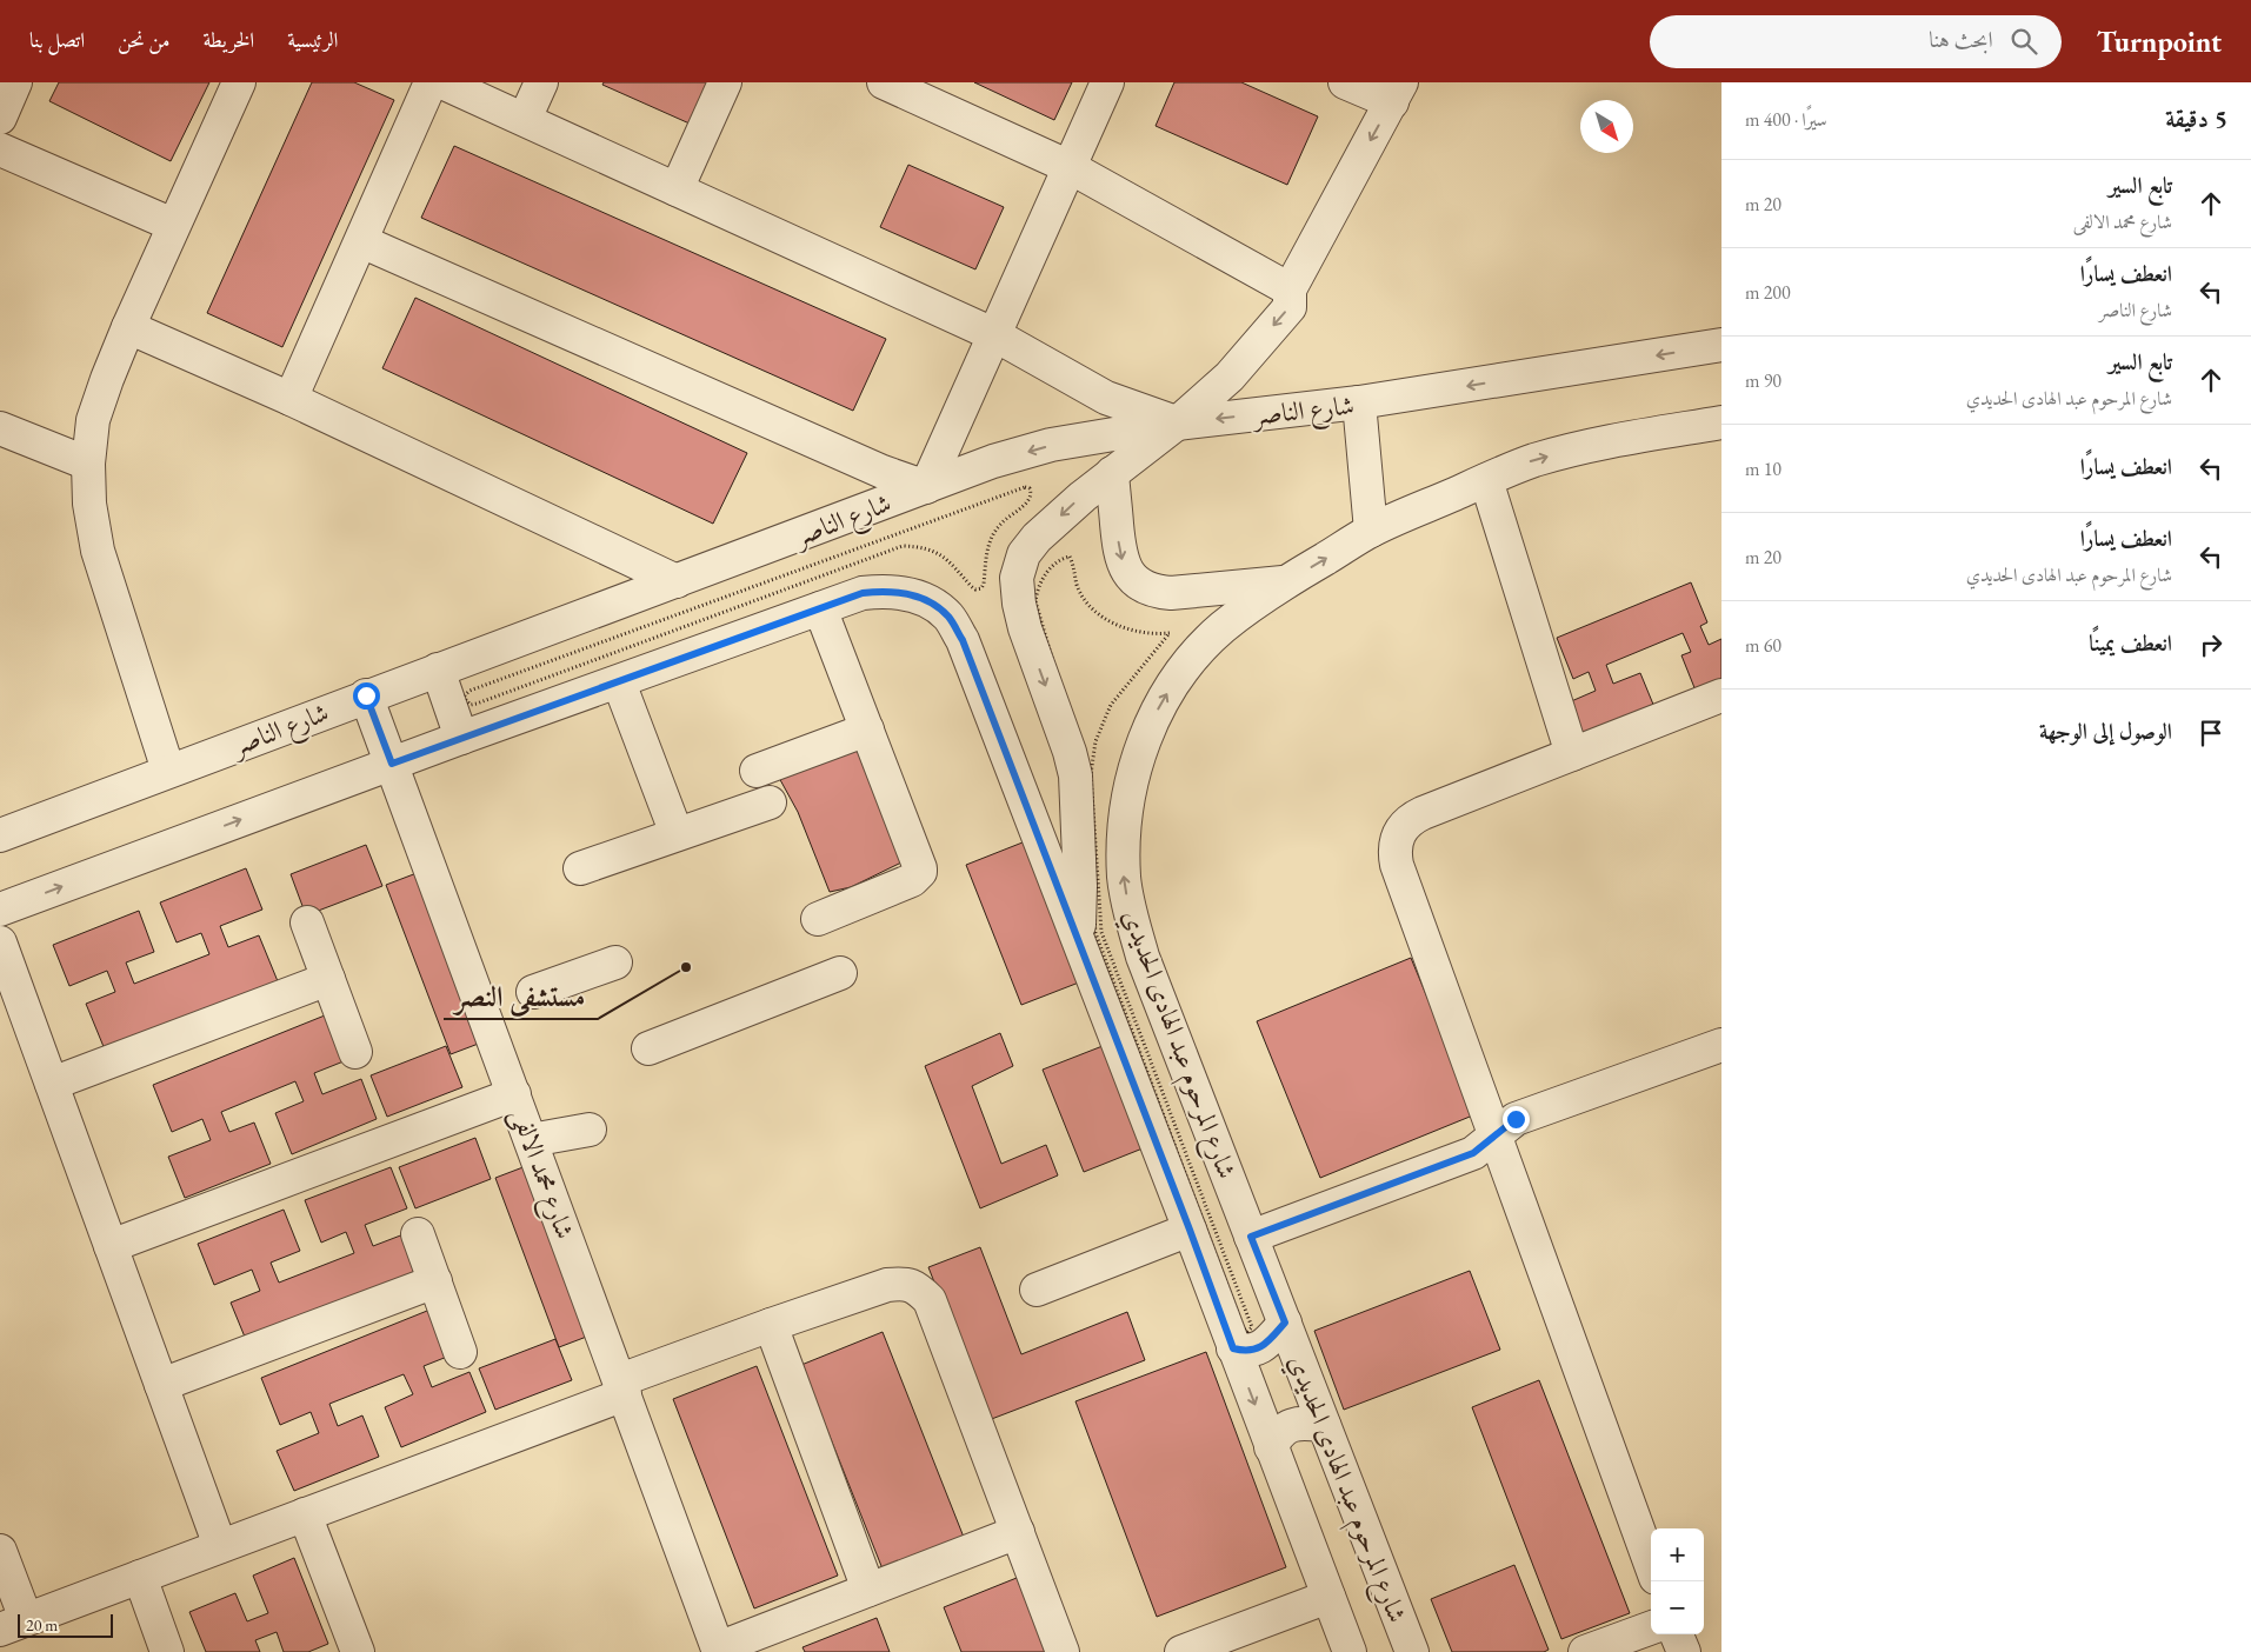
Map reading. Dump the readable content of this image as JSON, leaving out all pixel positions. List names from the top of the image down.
{
  "streets": {
    "street": ["شارع الناصر", "شارع المرحوم عبد الهادى الحديدي", "شارع محمد الالفى"]
  },
  "crossings": [
    ["شارع الناصر", "شارع محمد الالفى"]
  ],
  "places": ["مستشفى النصر"],
  "scale_bar": "20 m",
  "north": "bottom right",
  "page": {
    "header": "Turnpoint",
    "search": "ابحث هنا",
    "nav": [
      "الرئيسية",
      "الخريطة",
      "من نحن",
      "اتصل بنا"
    ],
    "heading": ["5 دقيقة", "سيرًا · 400 m"],
    "list": [
      ["تابع السير", "شارع محمد الالفى", "20 m"],
      ["انعطف يسارًا", "شارع الناصر", "200 m"],
      ["تابع السير", "شارع المرحوم عبد الهادى الحديدي", "90 m"],
      ["انعطف يسارًا", "10 m"],
      ["انعطف يسارًا", "شارع المرحوم عبد الهادى الحديدي", "20 m"],
      ["انعطف يمينًا", "60 m"],
      "الوصول إلى الوجهة"
    ],
    "map_buttons": ["+", "−"],
    "scale": "20 m"
  }
}
